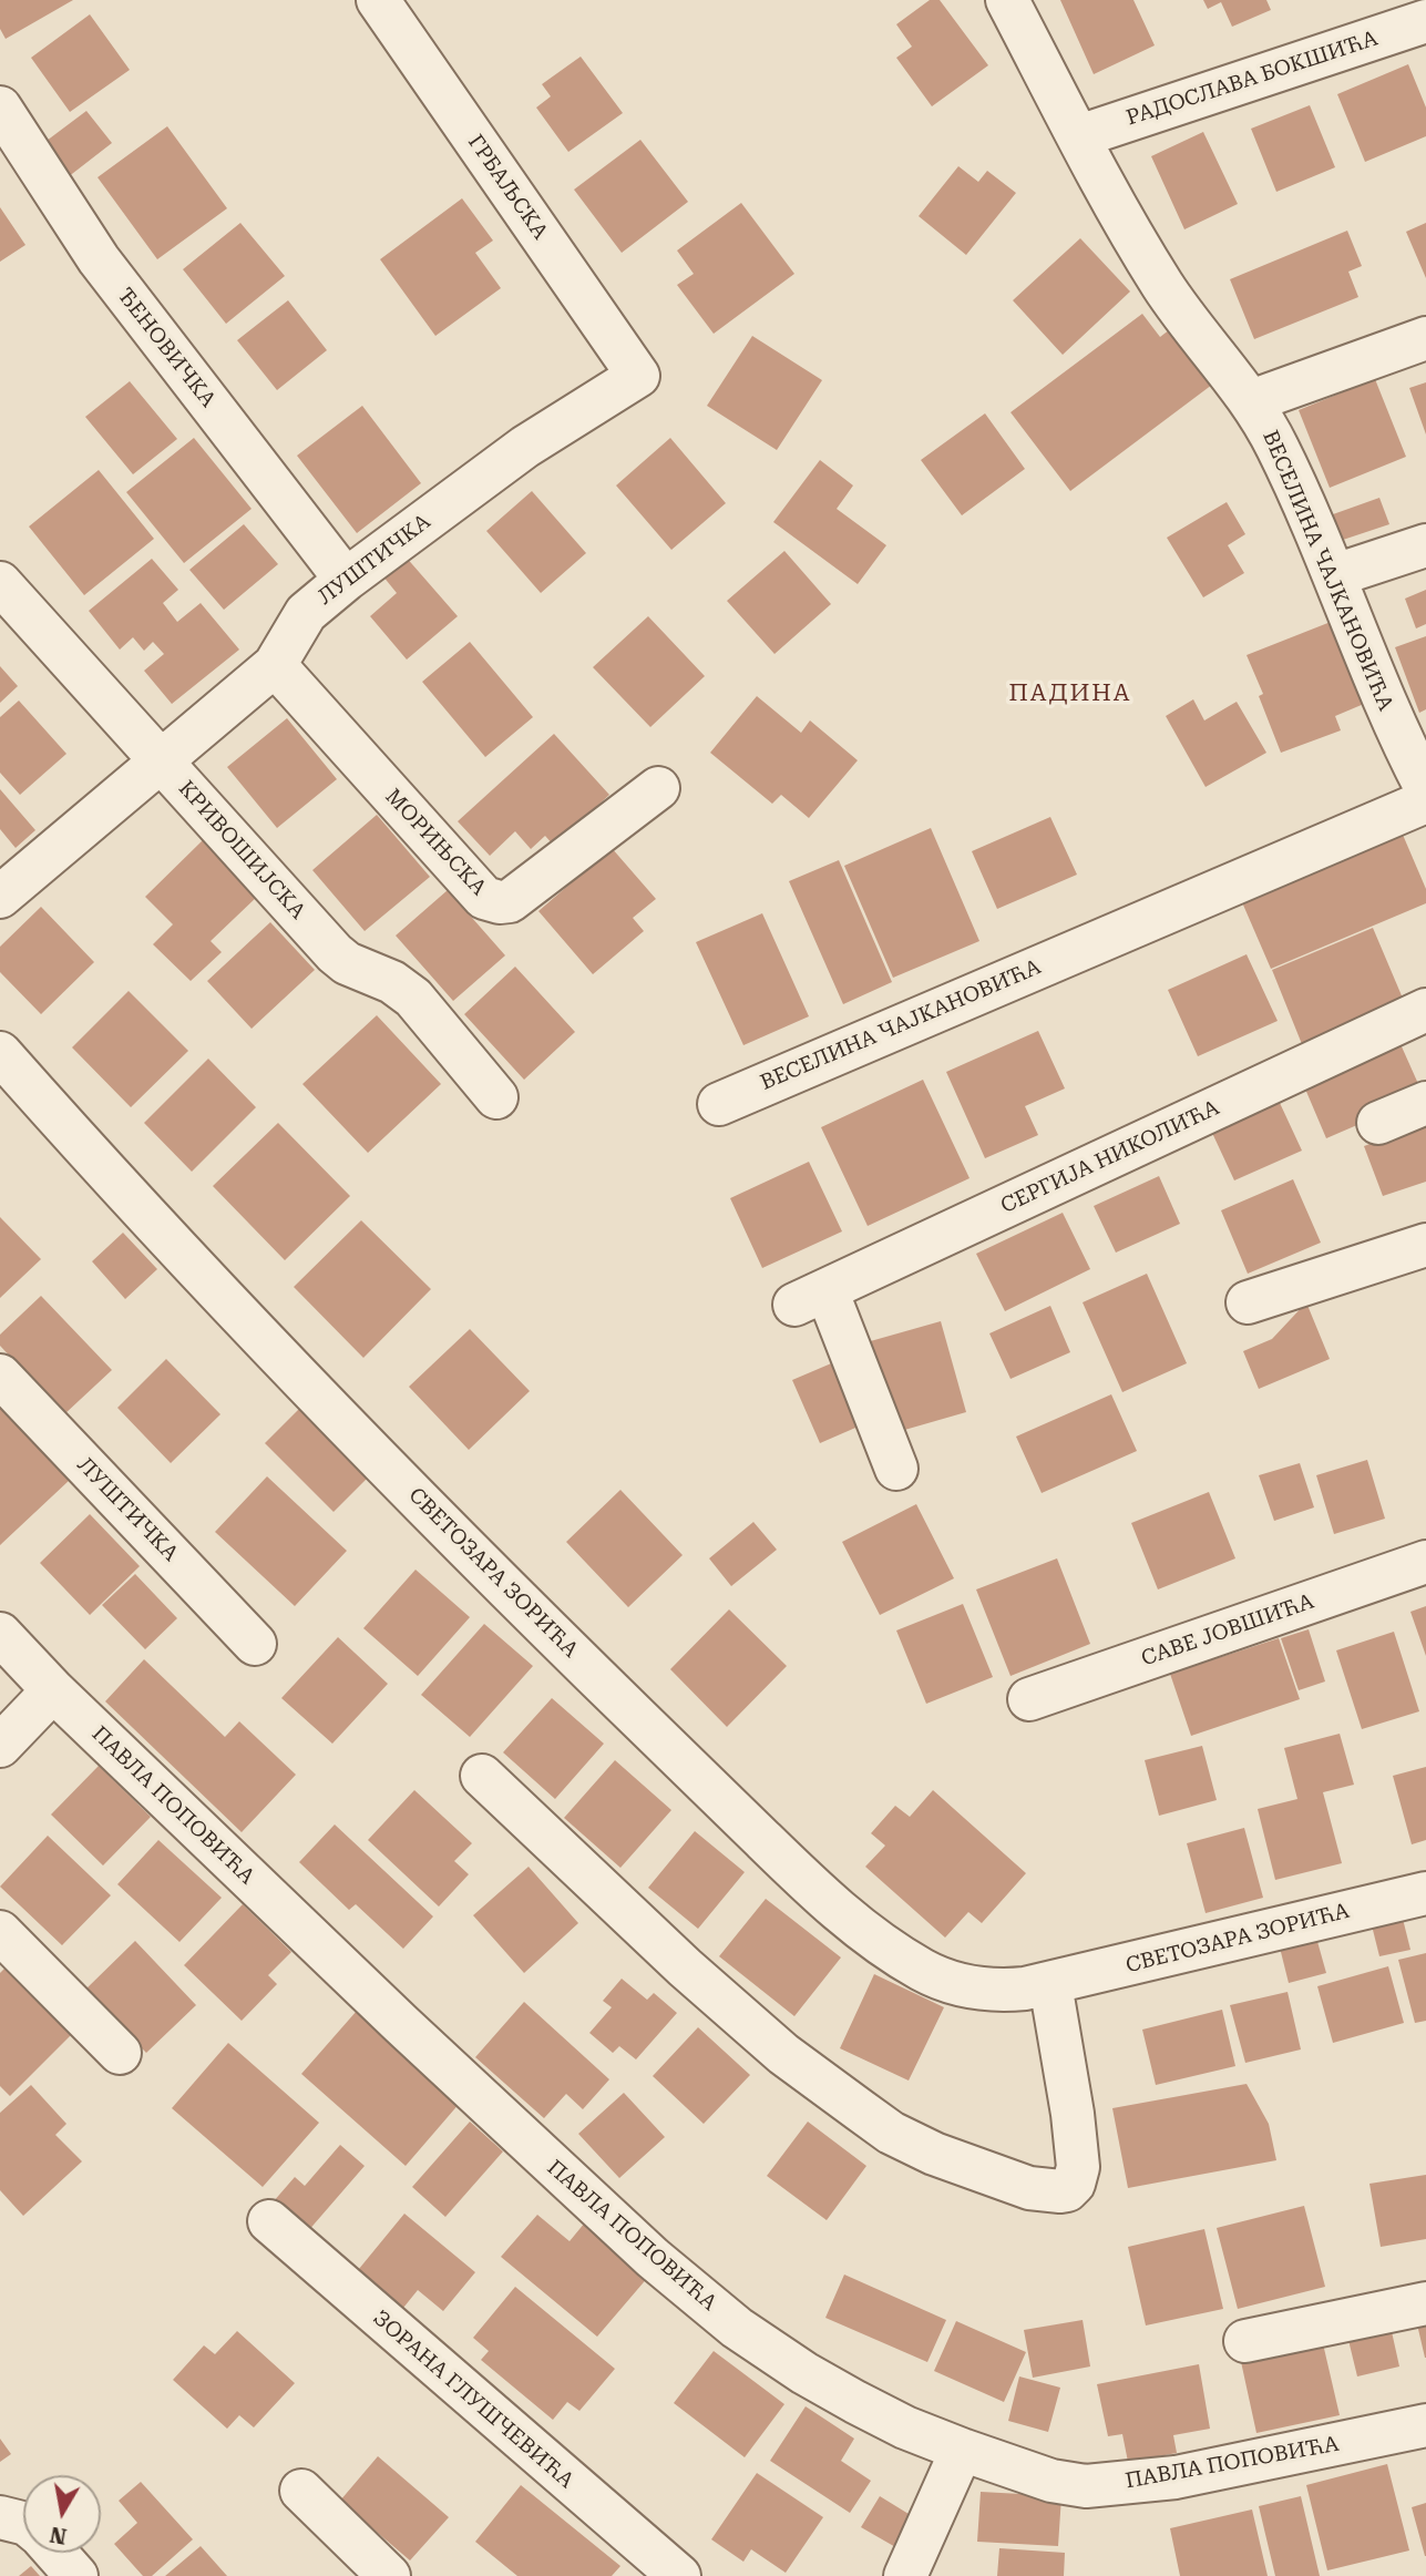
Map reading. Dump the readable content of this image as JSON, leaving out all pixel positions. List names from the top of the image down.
{
  "streets": {
    "street": [
      "РАДОСЛАВА БОКШИЋА",
      "ГРБАЉСКА",
      "ЂЕНОВИЧКА",
      "ЛУШТИЧКА",
      "ВЕСЕЛИНА ЧАЈКАНОВИЋА",
      "МОРИЊСКА",
      "КРИВОШИЈСКА",
      "СЕРГИЈА НИКОЛИЋА",
      "СВЕТОЗАРА ЗОРИЋА",
      "САВЕ ЈОВШИЋА",
      "ПАВЛА ПОПОВИЋА",
      "ЗОРАНА ГЛУШЧЕВИЋА"
    ]
  },
  "crossings": [
    ["РАДОСЛАВА БОКШИЋА", "ВЕСЕЛИНА ЧАЈКАНОВИЋА"],
    ["ГРБАЉСКА", "ЛУШТИЧКА"],
    ["ЂЕНОВИЧКА", "ЛУШТИЧКА"],
    ["ЛУШТИЧКА", "МОРИЊСКА"],
    ["ЛУШТИЧКА", "КРИВОШИЈСКА"]
  ],
  "districts": ["ПАДИНА"],
  "north": "bottom"
}
